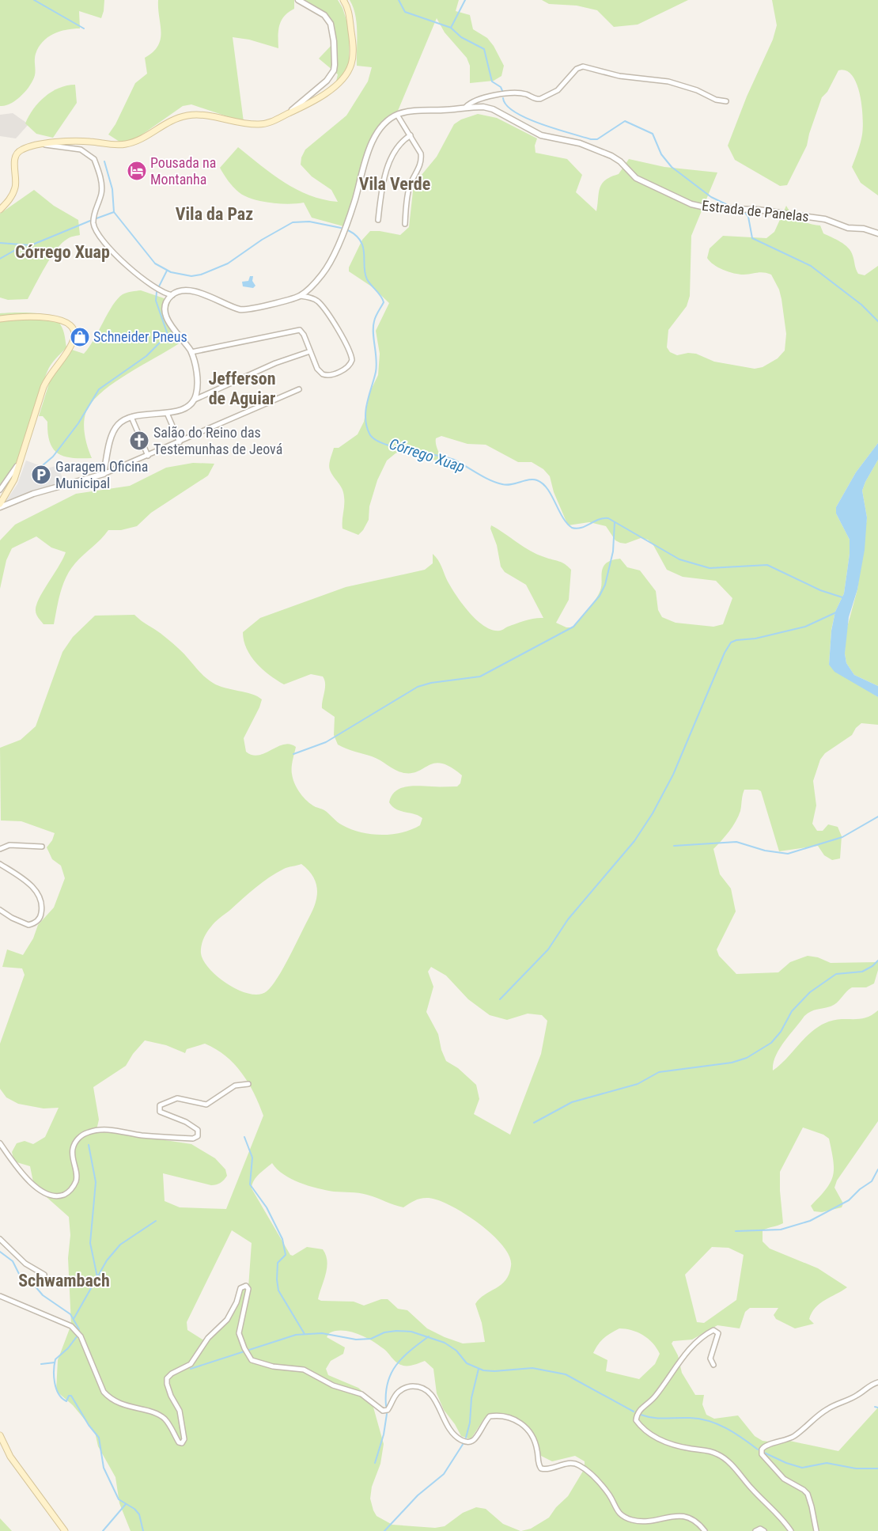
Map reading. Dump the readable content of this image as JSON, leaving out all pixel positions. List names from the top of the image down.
{
  "streets": {
    "street": ["Estrada de Panelas"]
  },
  "districts": [
    "Vila Verde",
    "Vila da Paz",
    "Córrego Xuap",
    "Jefferson de Aguiar",
    "Schwambach"
  ],
  "water": ["Córrego Xuap"],
  "places": {
    "hotel": ["Pousada na Montanha"],
    "shop": ["Schneider Pneus"],
    "church": ["Salão do Reino das Testemunhas de Jeová"],
    "parking": ["Garagem Oficina Municipal"]
  }
}
